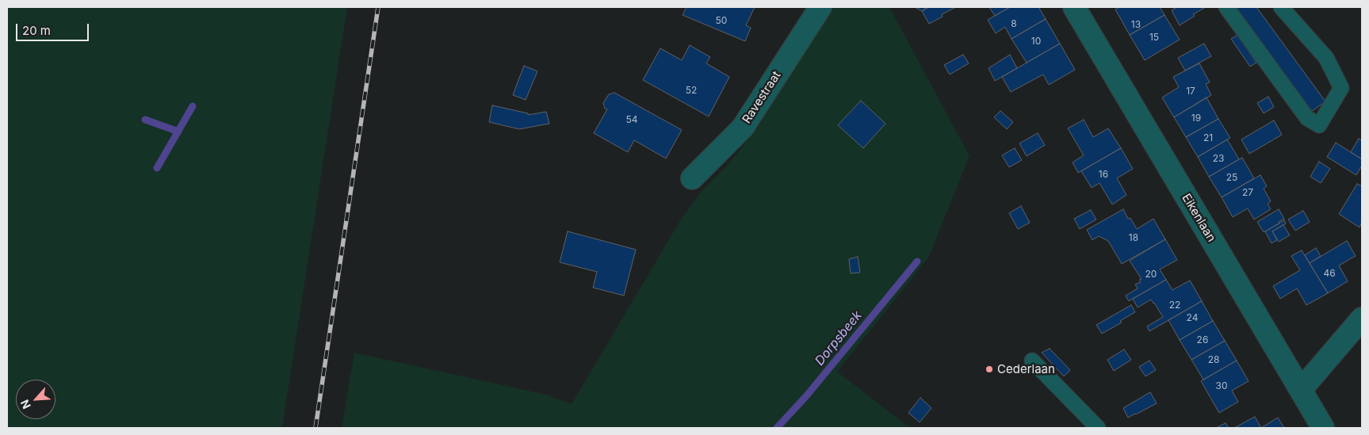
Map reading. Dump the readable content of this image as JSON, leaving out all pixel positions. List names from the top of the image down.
{
  "streets": {
    "street": ["Ravestraat", "Eikenlaan"]
  },
  "water": ["Dorpsbeek"],
  "places": ["Cederlaan"],
  "house_numbers": [
    "50",
    "8",
    "13",
    "15",
    "10",
    "52",
    "17",
    "19",
    "54",
    "21",
    "23",
    "16",
    "25",
    "27",
    "18",
    "46",
    "20",
    "22",
    "24",
    "26",
    "28",
    "30"
  ],
  "scale_bar": "20 m",
  "north": "bottom left"
}
